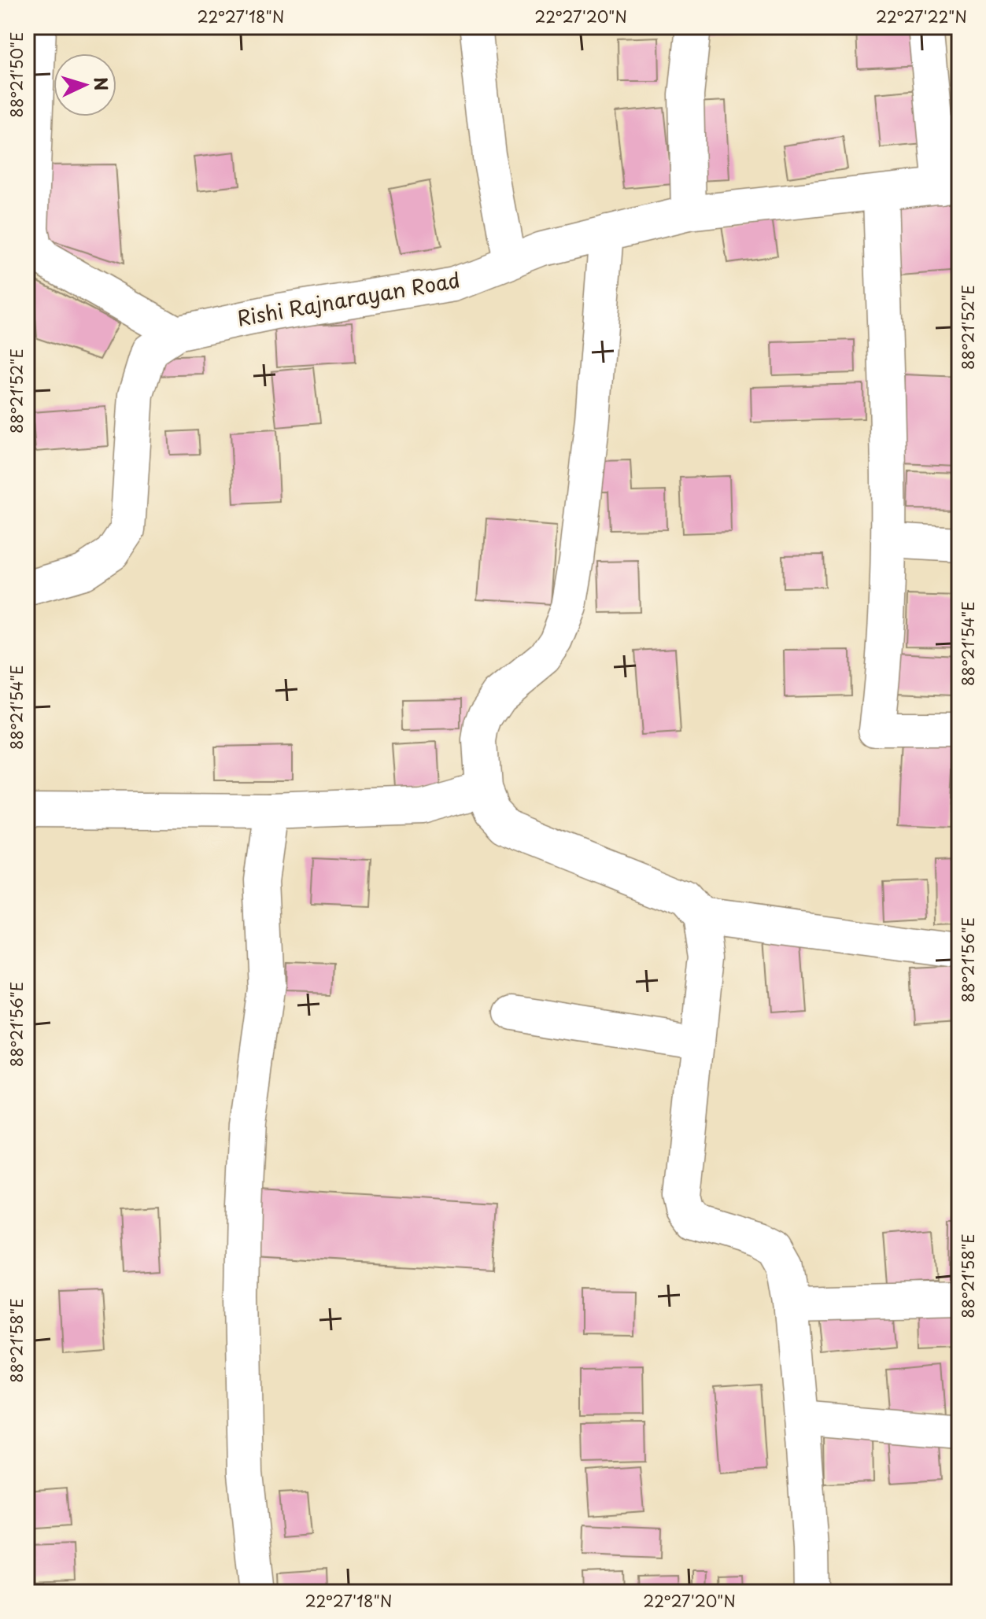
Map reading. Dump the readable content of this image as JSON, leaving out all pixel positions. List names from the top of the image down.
{
  "streets": {
    "street": ["Rishi Rajnarayan Road"]
  },
  "north": "right",
  "coordinates": [
    "22°27'18\"N",
    "22°27'20\"N",
    "22°27'22\"N",
    "88°21'50\"E",
    "88°21'52\"E",
    "88°21'54\"E",
    "88°21'56\"E",
    "88°21'58\"E"
  ]
}
